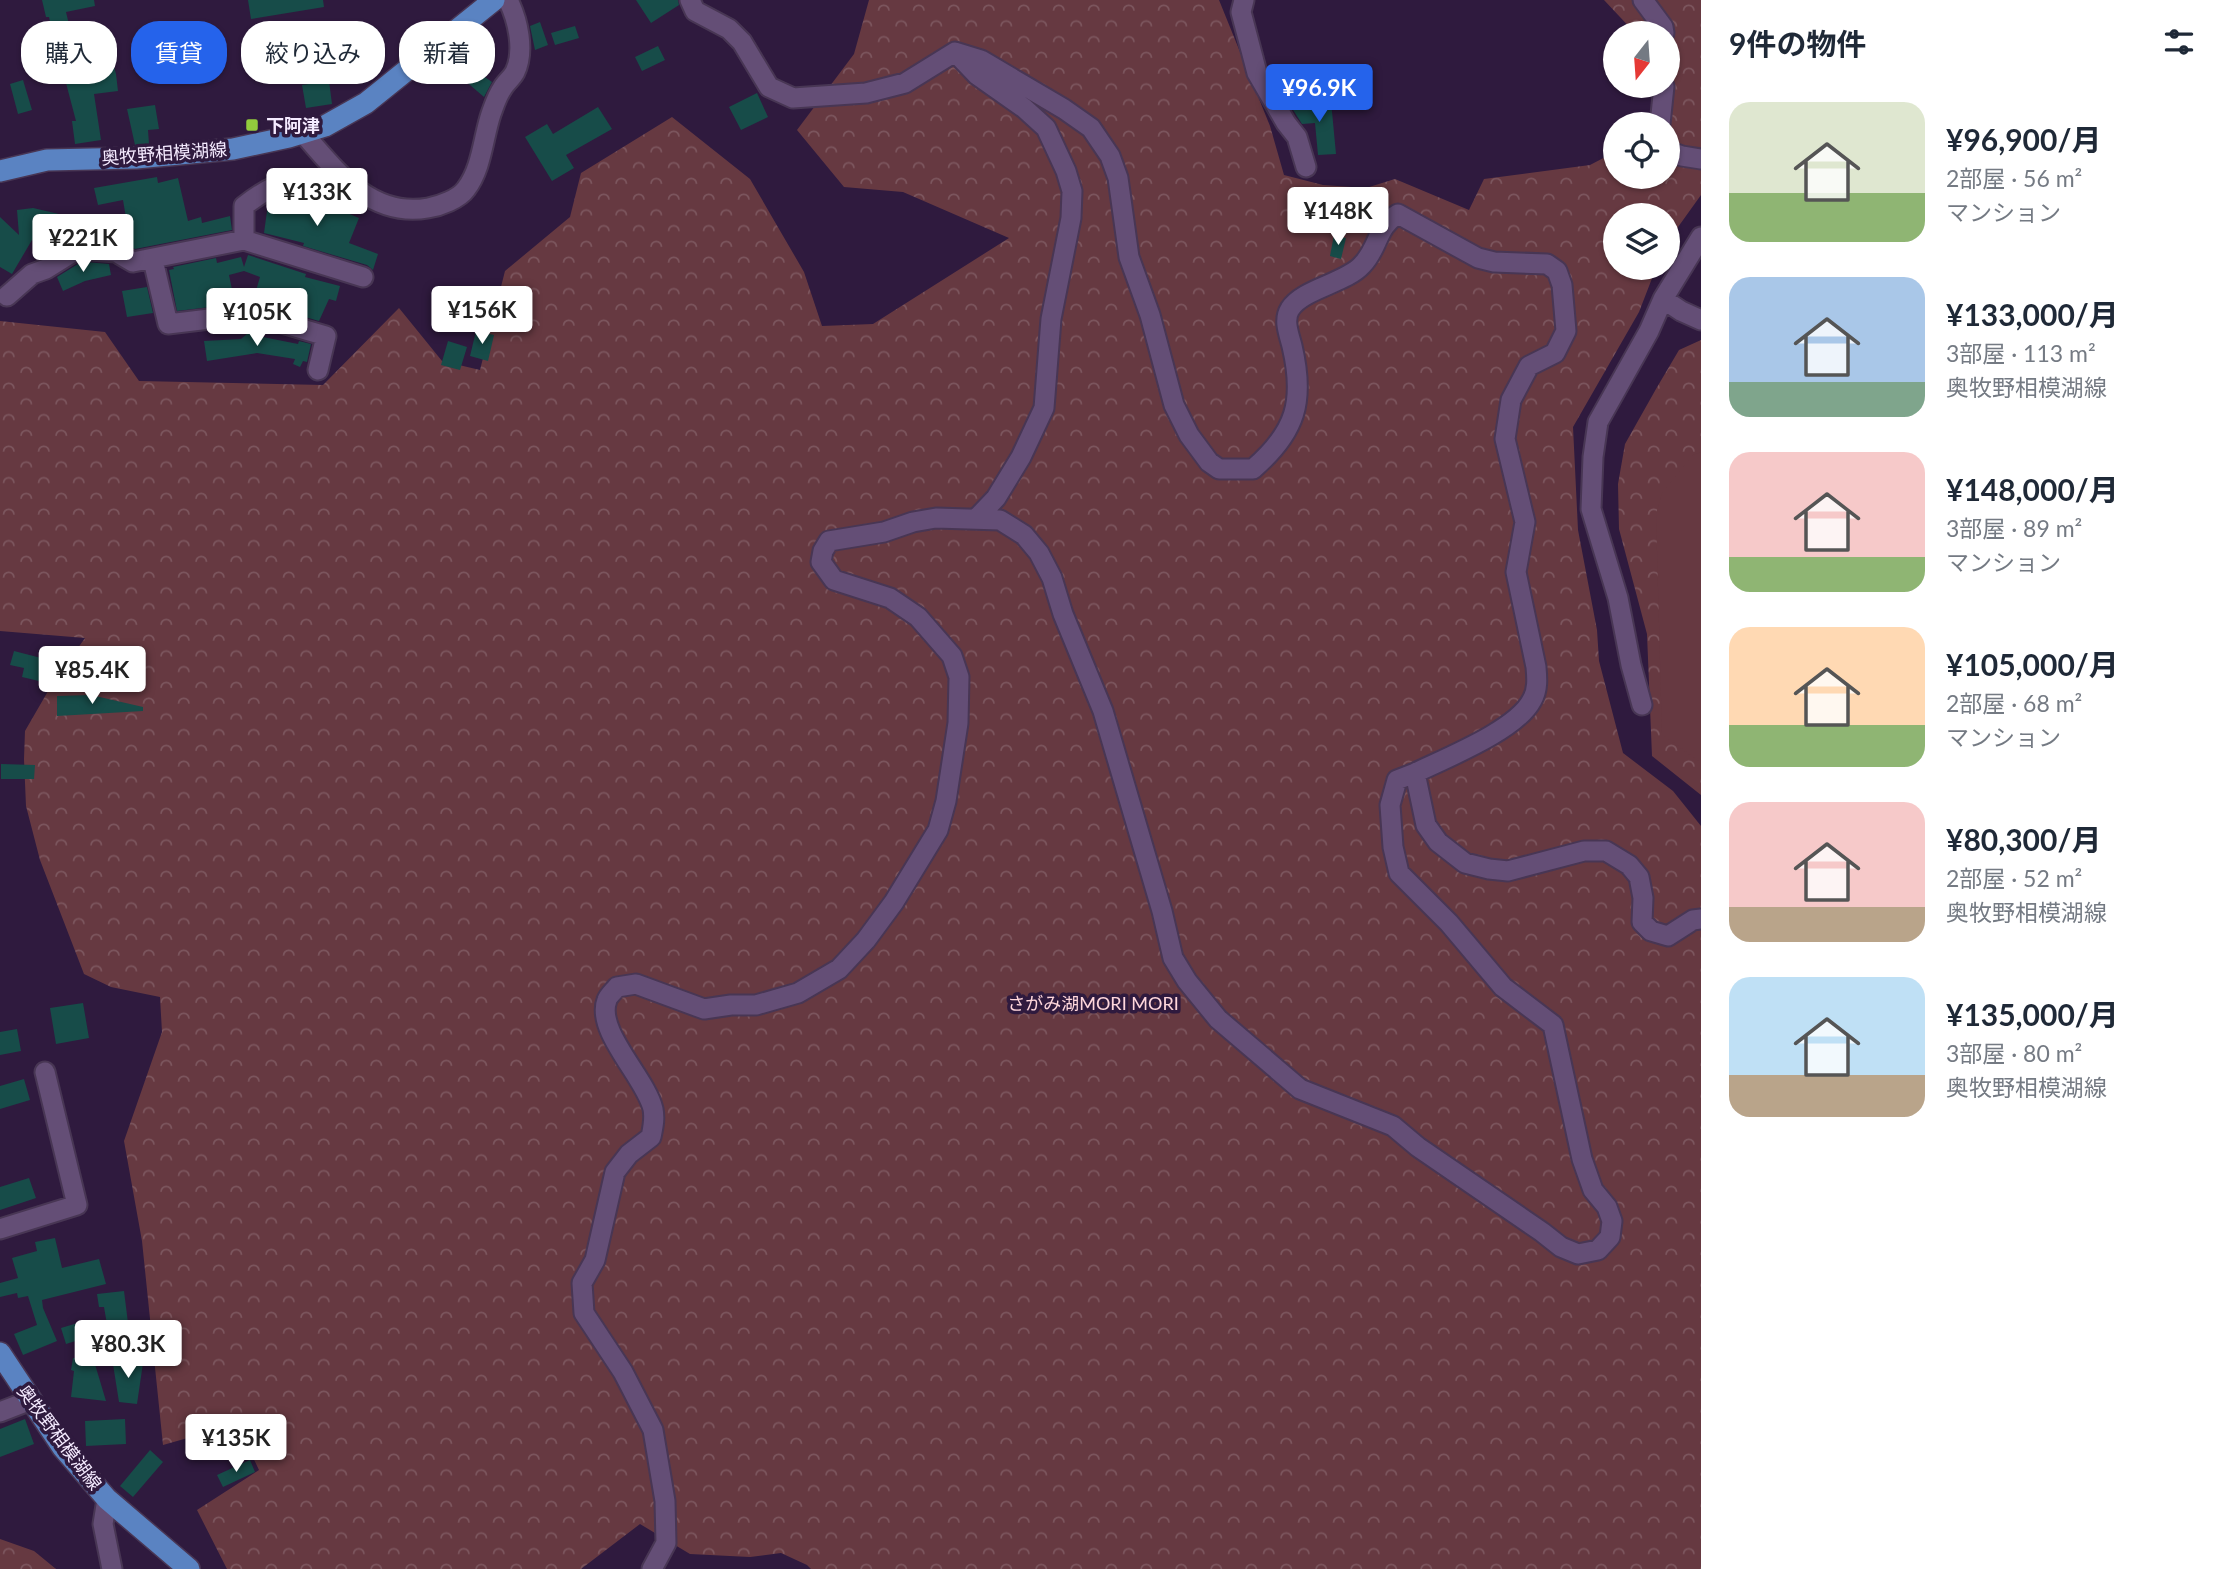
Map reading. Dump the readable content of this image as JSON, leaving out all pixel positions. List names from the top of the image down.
{
  "streets": {
    "main road": ["奥牧野相模湖線"]
  },
  "parks": ["さがみ湖MORI MORI"],
  "places": {
    "transit": ["下阿津"]
  },
  "north": "bottom",
  "page": {
    "heading": "9件の物件",
    "chip": [
      "購入",
      "賃貸",
      "絞り込み",
      "新着"
    ],
    "price": [
      "¥96.9K",
      "¥133K",
      "¥148K",
      "¥221K",
      "¥156K",
      "¥105K",
      "¥85.4K",
      "¥80.3K",
      "¥135K"
    ],
    "list": [
      {
        "name": "¥96,900/月",
        "note": "2部屋 · 56 m² · マンション"
      },
      {
        "name": "¥133,000/月",
        "note": "3部屋 · 113 m² · 奥牧野相模湖線"
      },
      {
        "name": "¥148,000/月",
        "note": "3部屋 · 89 m² · マンション"
      },
      {
        "name": "¥105,000/月",
        "note": "2部屋 · 68 m² · マンション"
      },
      {
        "name": "¥80,300/月",
        "note": "2部屋 · 52 m² · 奥牧野相模湖線"
      },
      {
        "name": "¥135,000/月",
        "note": "3部屋 · 80 m² · 奥牧野相模湖線"
      }
    ]
  }
}
